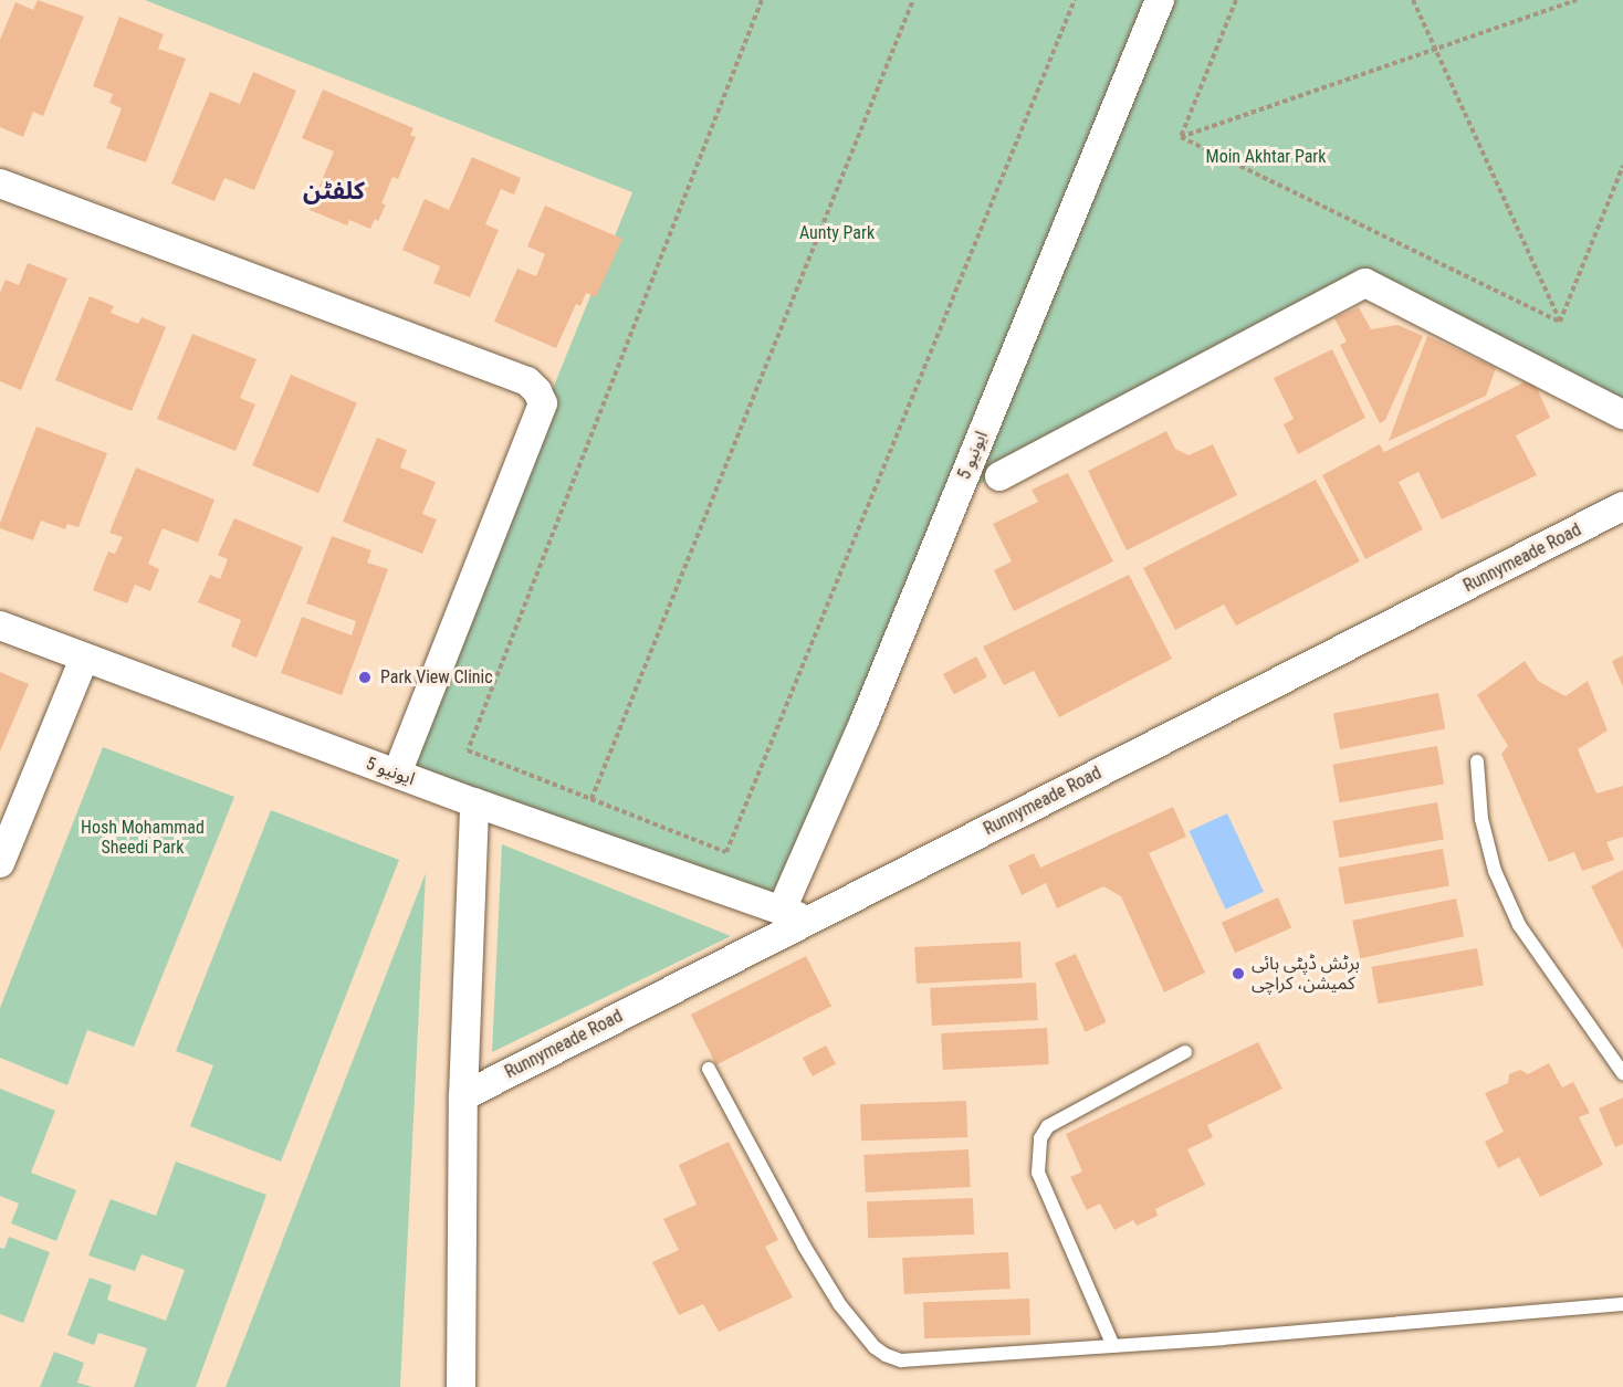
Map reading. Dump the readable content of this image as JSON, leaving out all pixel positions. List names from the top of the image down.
{
  "streets": {
    "street": ["ایونیو 5", "Runnymeade Road"]
  },
  "crossings": [
    ["ایونیو 5", "Runnymeade Road"]
  ],
  "districts": ["کلفٹن"],
  "parks": ["Moin Akhtar Park", "Aunty Park", "Hosh Mohammad Sheedi Park"],
  "places": ["Park View Clinic", "برٹش ڈپٹی ہائی کمیشن، کراچی"]
}
